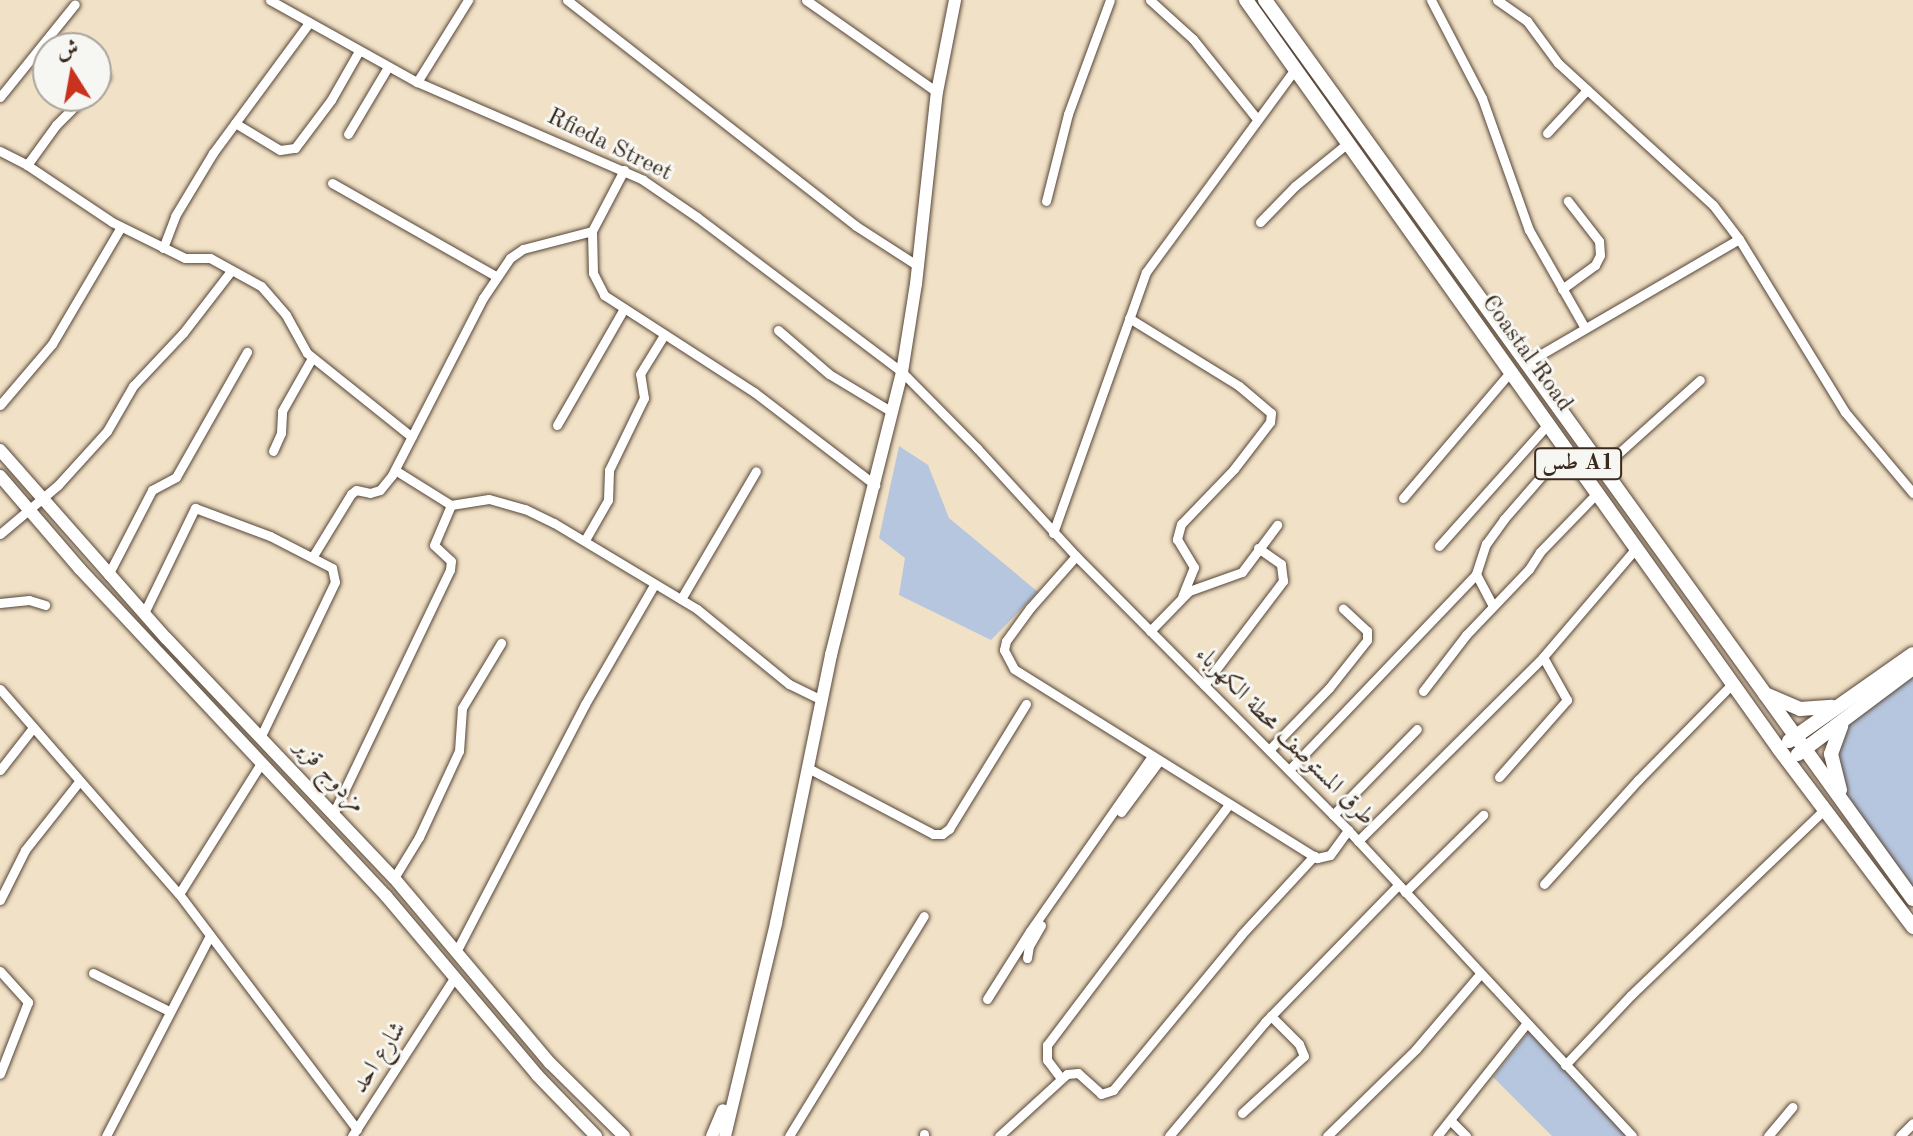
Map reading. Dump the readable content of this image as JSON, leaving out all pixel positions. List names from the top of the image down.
{
  "streets": {
    "highway": ["Coastal Road", "طس A1"],
    "main road": ["مزدوج قزير"],
    "street": ["Rfieda Street", "طرق المستوصف محطة الكهرباء", "شارع احد"]
  },
  "crossings": [
    ["Rfieda Street", "طرق المستوصف محطة الكهرباء"],
    ["مزدوج قزير", "شارع احد"]
  ],
  "north": "top"
}
